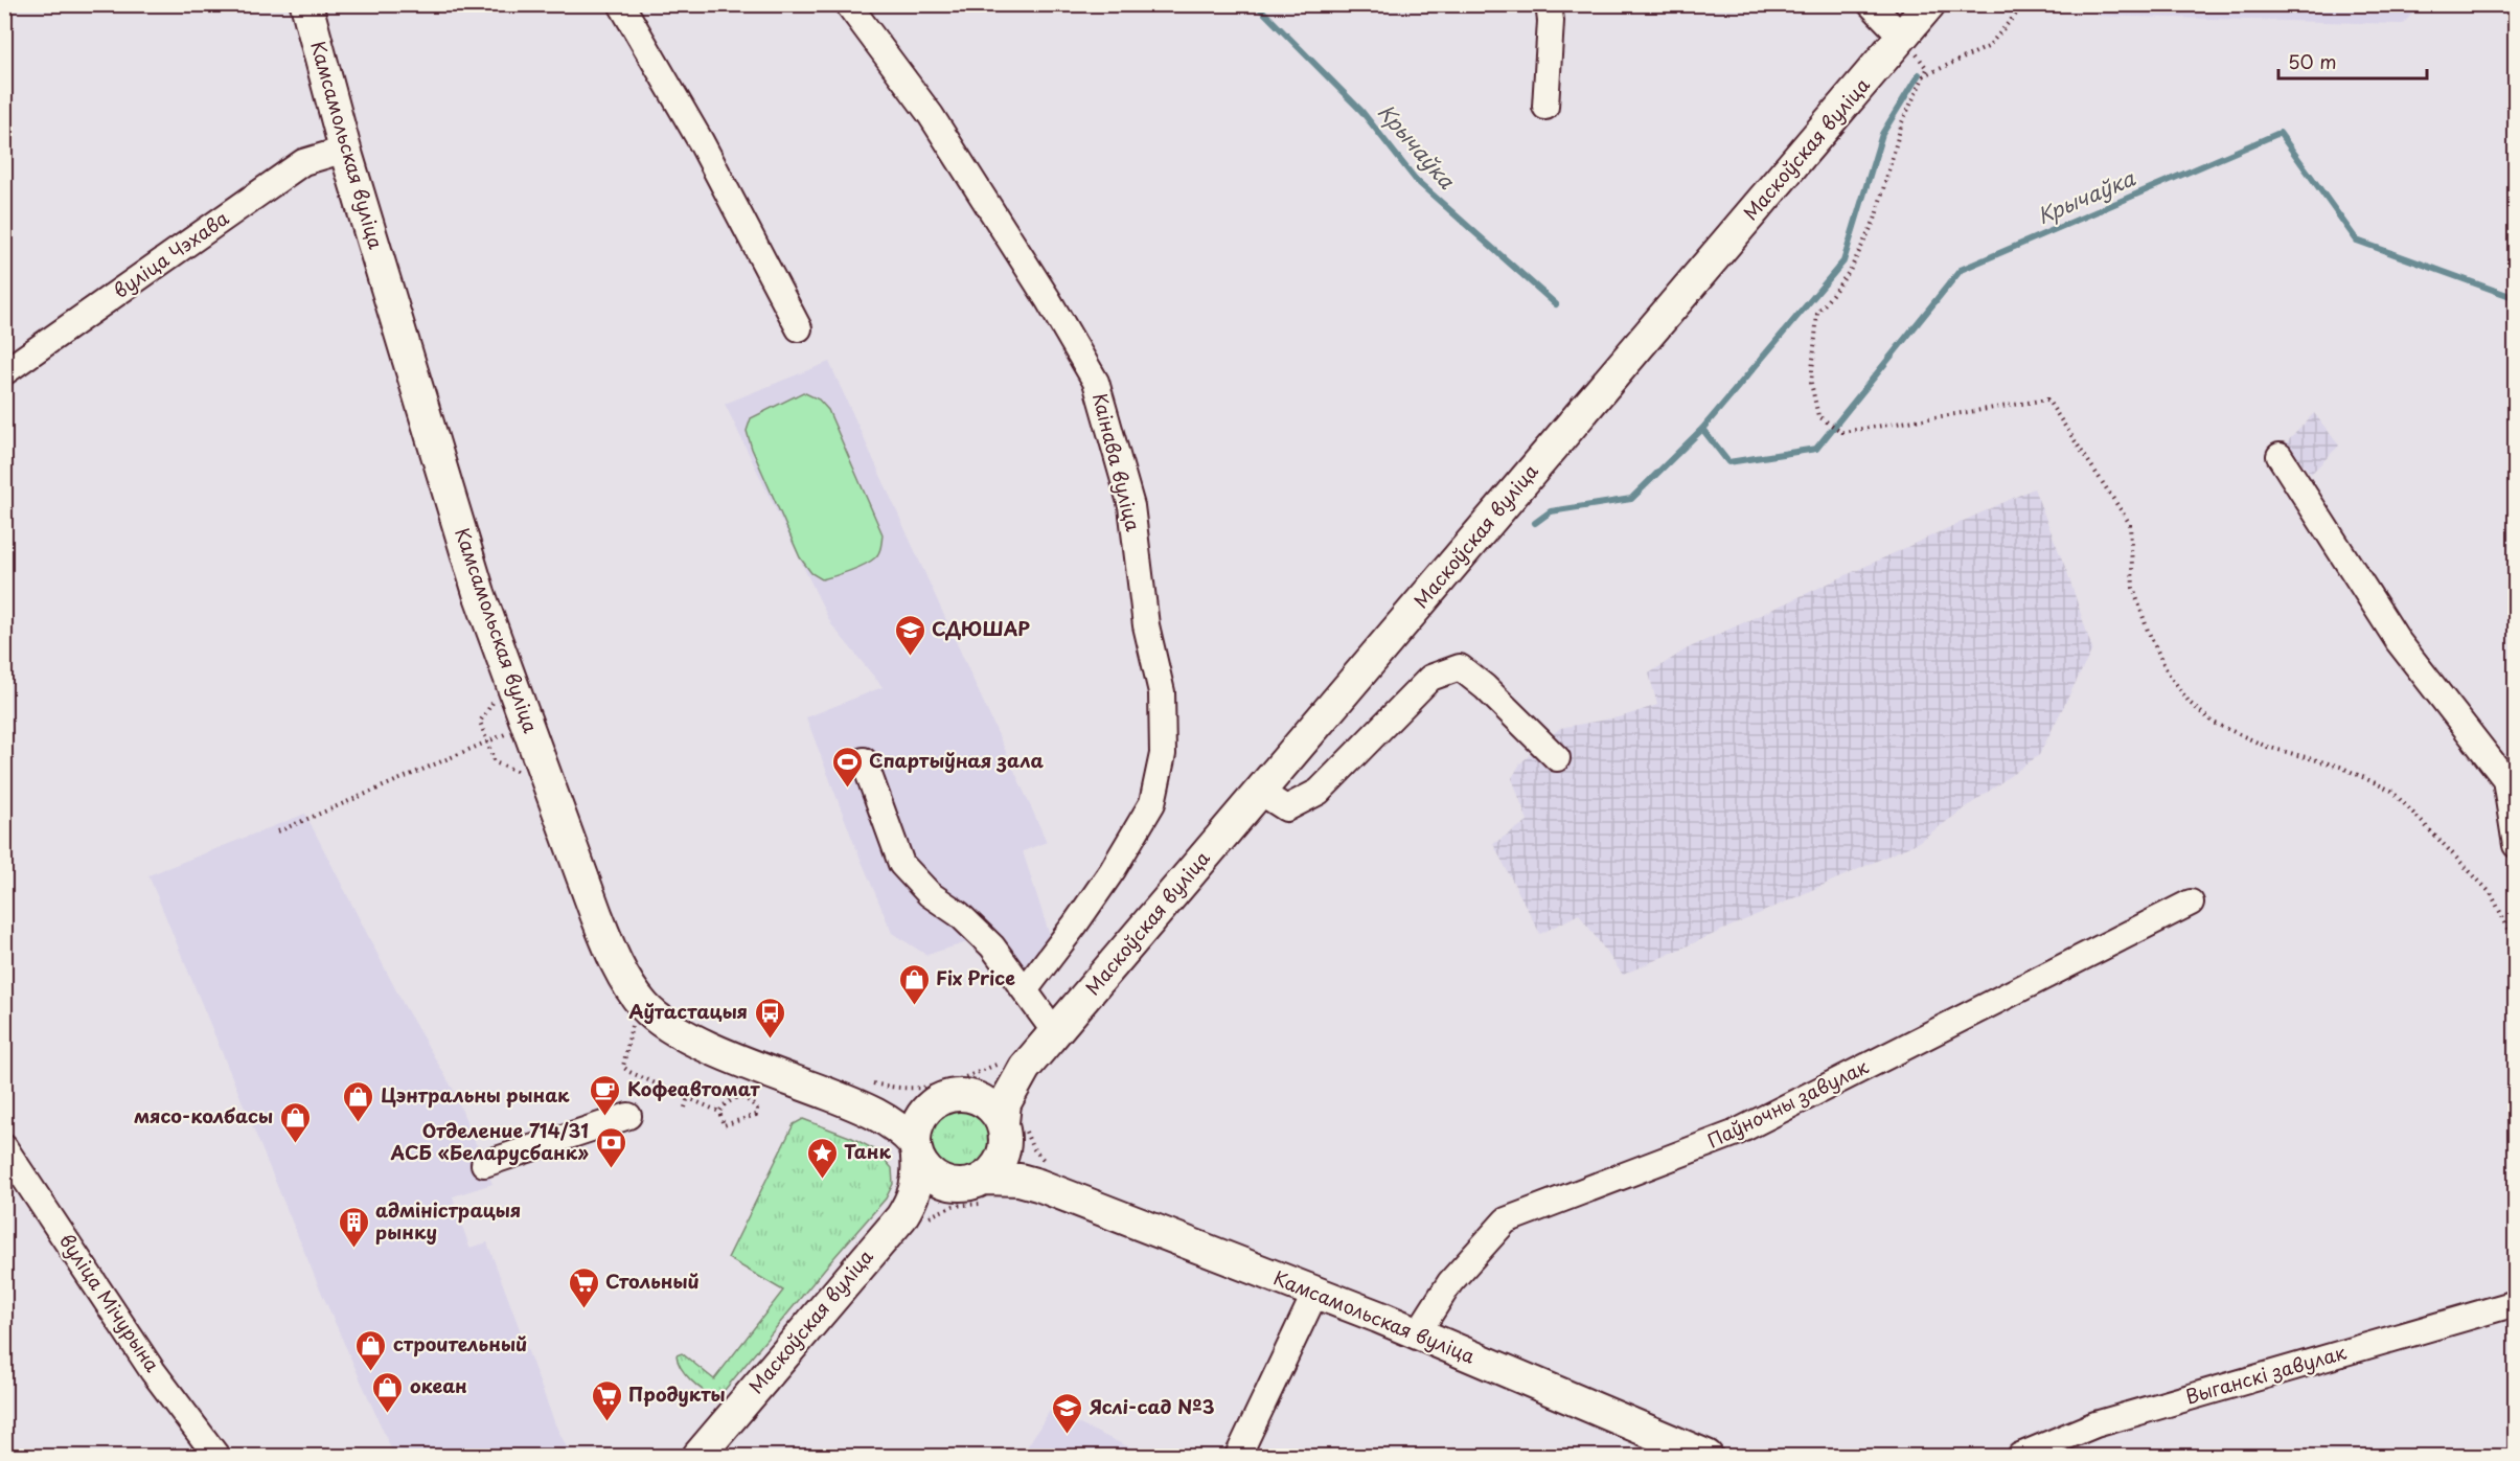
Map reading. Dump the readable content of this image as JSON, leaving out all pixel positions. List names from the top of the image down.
{
  "streets": {
    "main road": ["Камсамольская вуліца", "Маскоўская вуліца"],
    "street": [
      "вуліца Чэхава",
      "Каінава вуліца",
      "Паўночны завулак",
      "вуліца Мічурына",
      "Выганскі завулак"
    ]
  },
  "crossings": [
    ["Камсамольская вуліца", "Маскоўская вуліца"],
    ["Камсамольская вуліца", "вуліца Чэхава"],
    ["Камсамольская вуліца", "Паўночны завулак"]
  ],
  "water": ["Крычаўка"],
  "places": {
    "school or university": ["СДЮШАР", "Яслі-сад №3"],
    "sports": ["Спартыўная зала"],
    "shop": [
      "Fix Price",
      "Цэнтральны рынак",
      "мясо-колбасы",
      "строительный",
      "океан"
    ],
    "bus stop": ["Аўтастацыя"],
    "cafe": ["Кофеавтомат"],
    "bank": ["Отделение 714/31 АСБ «Беларусбанк»"],
    "place": ["Танк"],
    "building": ["адміністрацыя рынку"],
    "supermarket": ["Стольный", "Продукты"]
  },
  "scale_bar": "50 m"
}
